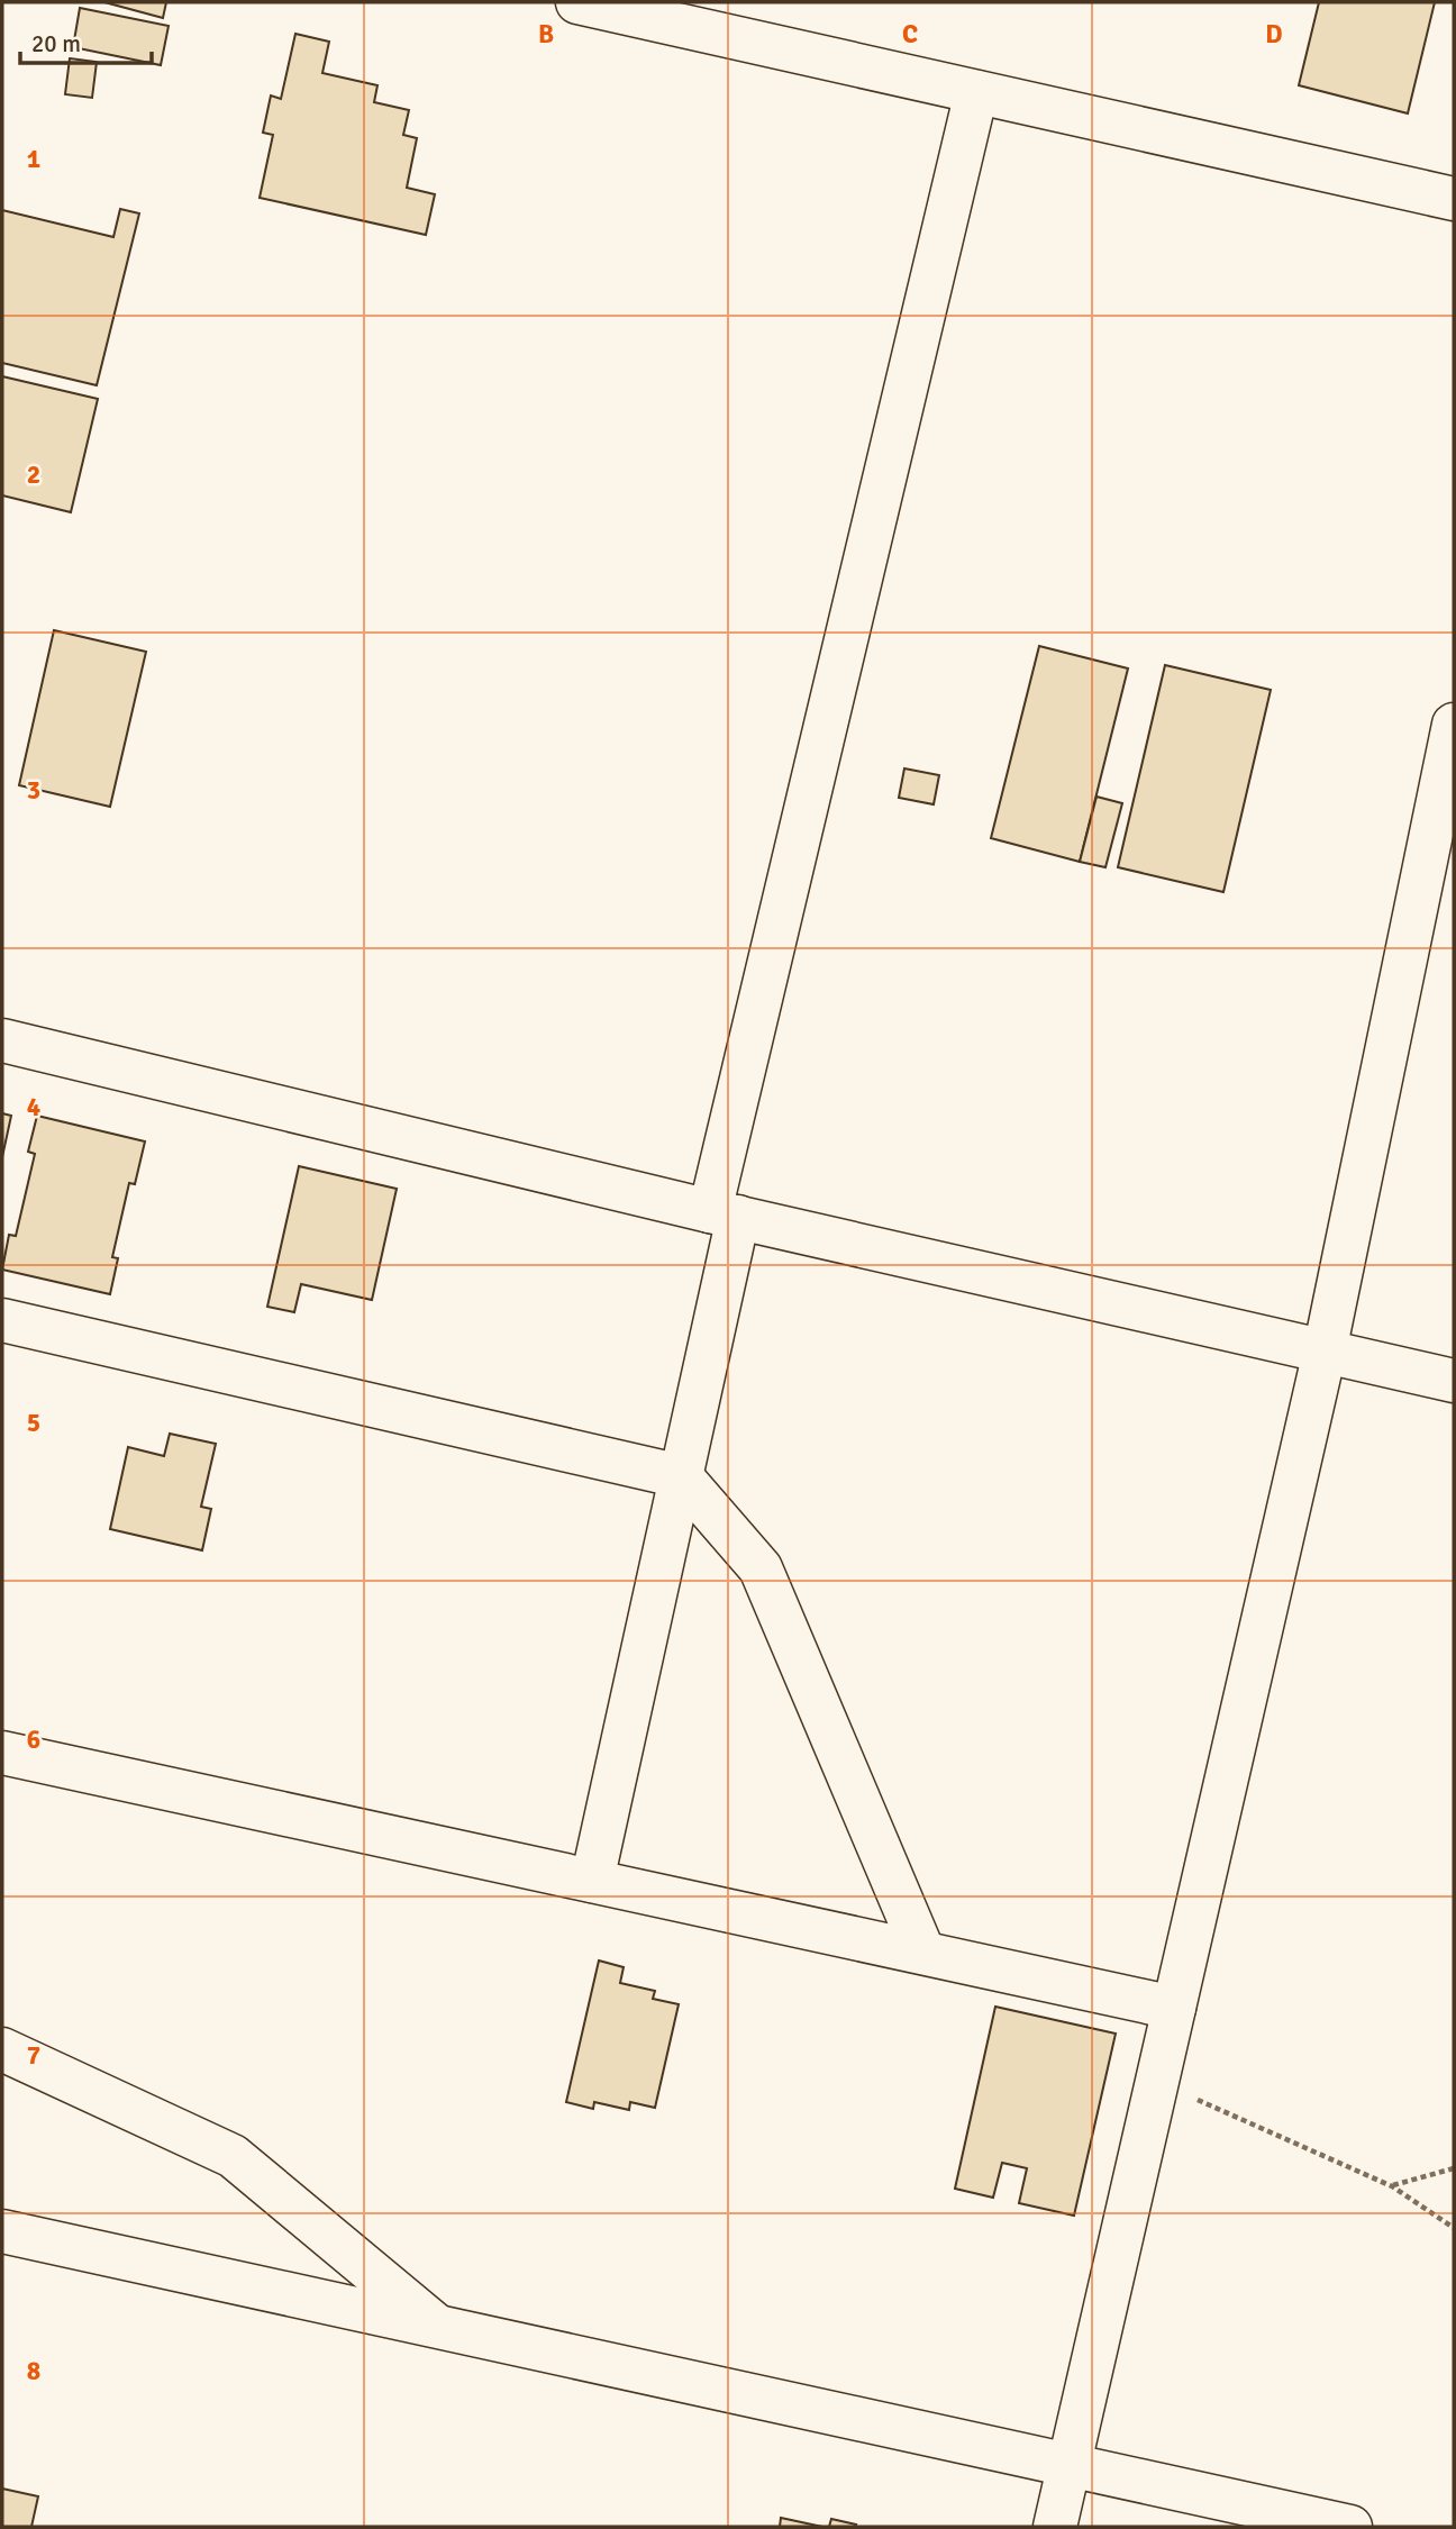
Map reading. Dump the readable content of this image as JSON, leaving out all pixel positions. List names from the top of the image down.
{
  "scale_bar": "20 m",
  "grid": {
    "columns": ["B", "C", "D"],
    "rows": [
      "1",
      "2",
      "3",
      "4",
      "5",
      "6",
      "7",
      "8"
    ]
  }
}
